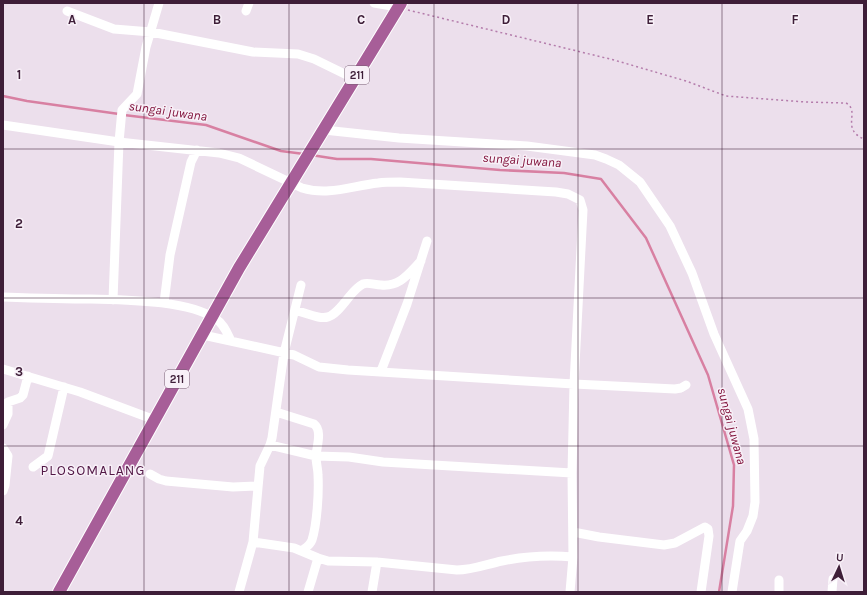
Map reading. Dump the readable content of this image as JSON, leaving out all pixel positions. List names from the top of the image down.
{
  "streets": {
    "main road": ["211"]
  },
  "districts": ["PLOSOMALANG"],
  "water": ["sungai juwana"],
  "north": "top",
  "grid": {
    "columns": [
      "A",
      "B",
      "C",
      "D",
      "E",
      "F"
    ],
    "rows": [
      "1",
      "2",
      "3",
      "4"
    ]
  }
}
